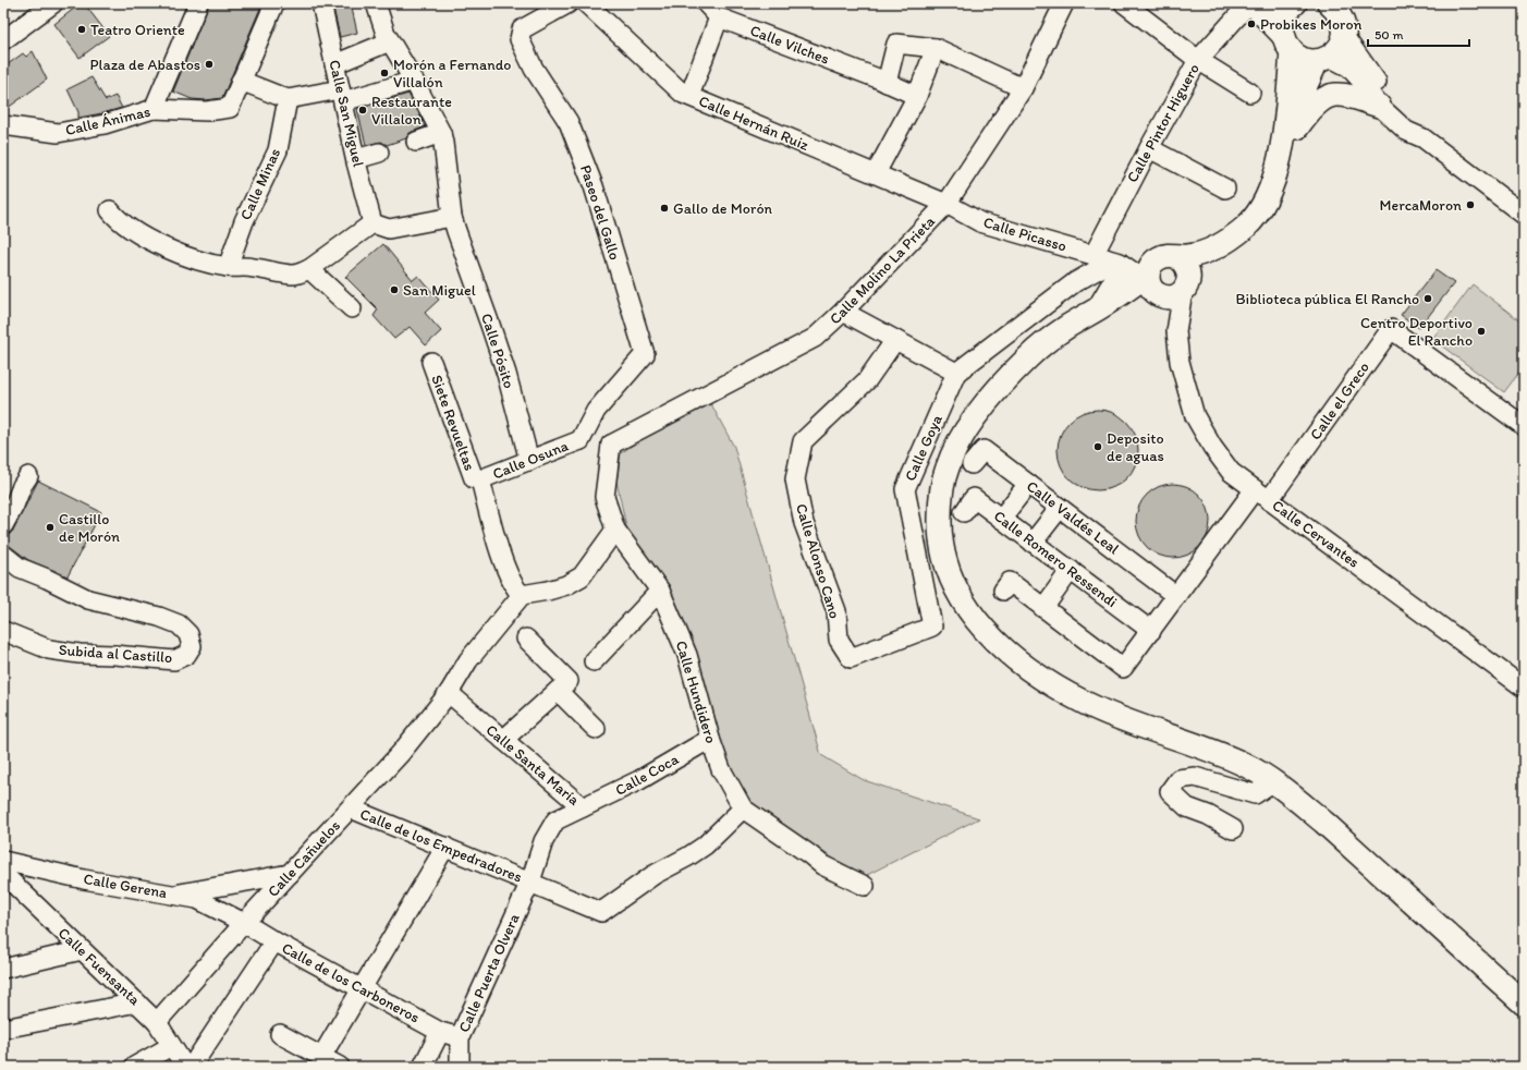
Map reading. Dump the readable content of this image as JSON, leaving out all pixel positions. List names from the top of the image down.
{
  "streets": {
    "street": [
      "Calle Vilches",
      "Calle San Miguel",
      "Calle Ánimas",
      "Calle Hernán Ruiz",
      "Calle Pintor Higuero",
      "Calle Minas",
      "Paseo del Gallo",
      "Calle Picasso",
      "Calle Molino La Prieta",
      "Calle Pósito",
      "Calle el Greco",
      "Siete Revueltas",
      "Calle Goya",
      "Calle Osuna",
      "Calle Valdés Leal",
      "Calle Cervantes",
      "Calle Romero Ressendi",
      "Calle Alonso Cano",
      "Subida al Castillo",
      "Calle Hundidero",
      "Calle Santa María",
      "Calle Coca",
      "Calle de los Empedradores",
      "Calle Cañuelos",
      "Calle Gerena",
      "Calle Fuensanta",
      "Calle Puerta Olvera",
      "Calle de los Carboneros"
    ]
  },
  "crossings": [
    ["Calle Hernán Ruiz", "Calle Picasso"],
    ["Calle Hernán Ruiz", "Calle Molino La Prieta"],
    ["Calle Pintor Higuero", "Calle Picasso"],
    ["Calle Pintor Higuero", "Calle Goya"],
    ["Paseo del Gallo", "Calle Osuna"],
    ["Calle Picasso", "Calle Molino La Prieta"],
    ["Calle Picasso", "Calle Goya"],
    ["Calle Picasso", "Calle Cervantes"],
    ["Calle Molino La Prieta", "Calle Hundidero"],
    ["Calle Pósito", "Calle Osuna"],
    ["Calle el Greco", "Calle Cervantes"],
    ["Siete Revueltas", "Calle Osuna"],
    ["Calle Goya", "Calle Alonso Cano"],
    ["Calle Hundidero", "Calle Coca"],
    ["Calle Hundidero", "Calle de los Empedradores"],
    ["Calle Santa María", "Calle Coca"],
    ["Calle Santa María", "Calle de los Empedradores"],
    ["Calle Santa María", "Calle Cañuelos"],
    ["Calle Santa María", "Calle Puerta Olvera"],
    ["Calle de los Empedradores", "Calle Cañuelos"],
    ["Calle de los Empedradores", "Calle Puerta Olvera"],
    ["Calle Cañuelos", "Calle Gerena"],
    ["Calle Cañuelos", "Calle Fuensanta"],
    ["Calle Cañuelos", "Calle de los Carboneros"],
    ["Calle Gerena", "Calle de los Carboneros"],
    ["Calle Puerta Olvera", "Calle de los Carboneros"]
  ],
  "places": [
    "Probikes Moron",
    "Teatro Oriente",
    "Plaza de Abastos",
    "Morón a Fernando Villalón",
    "Restaurante Villalon",
    "MercaMoron",
    "Gallo de Morón",
    "San Miguel",
    "Biblioteca pública El Rancho",
    "Centro Deportivo El Rancho",
    "Deposito de aguas",
    "Castillo de Morón"
  ],
  "scale_bar": "50 m"
}
